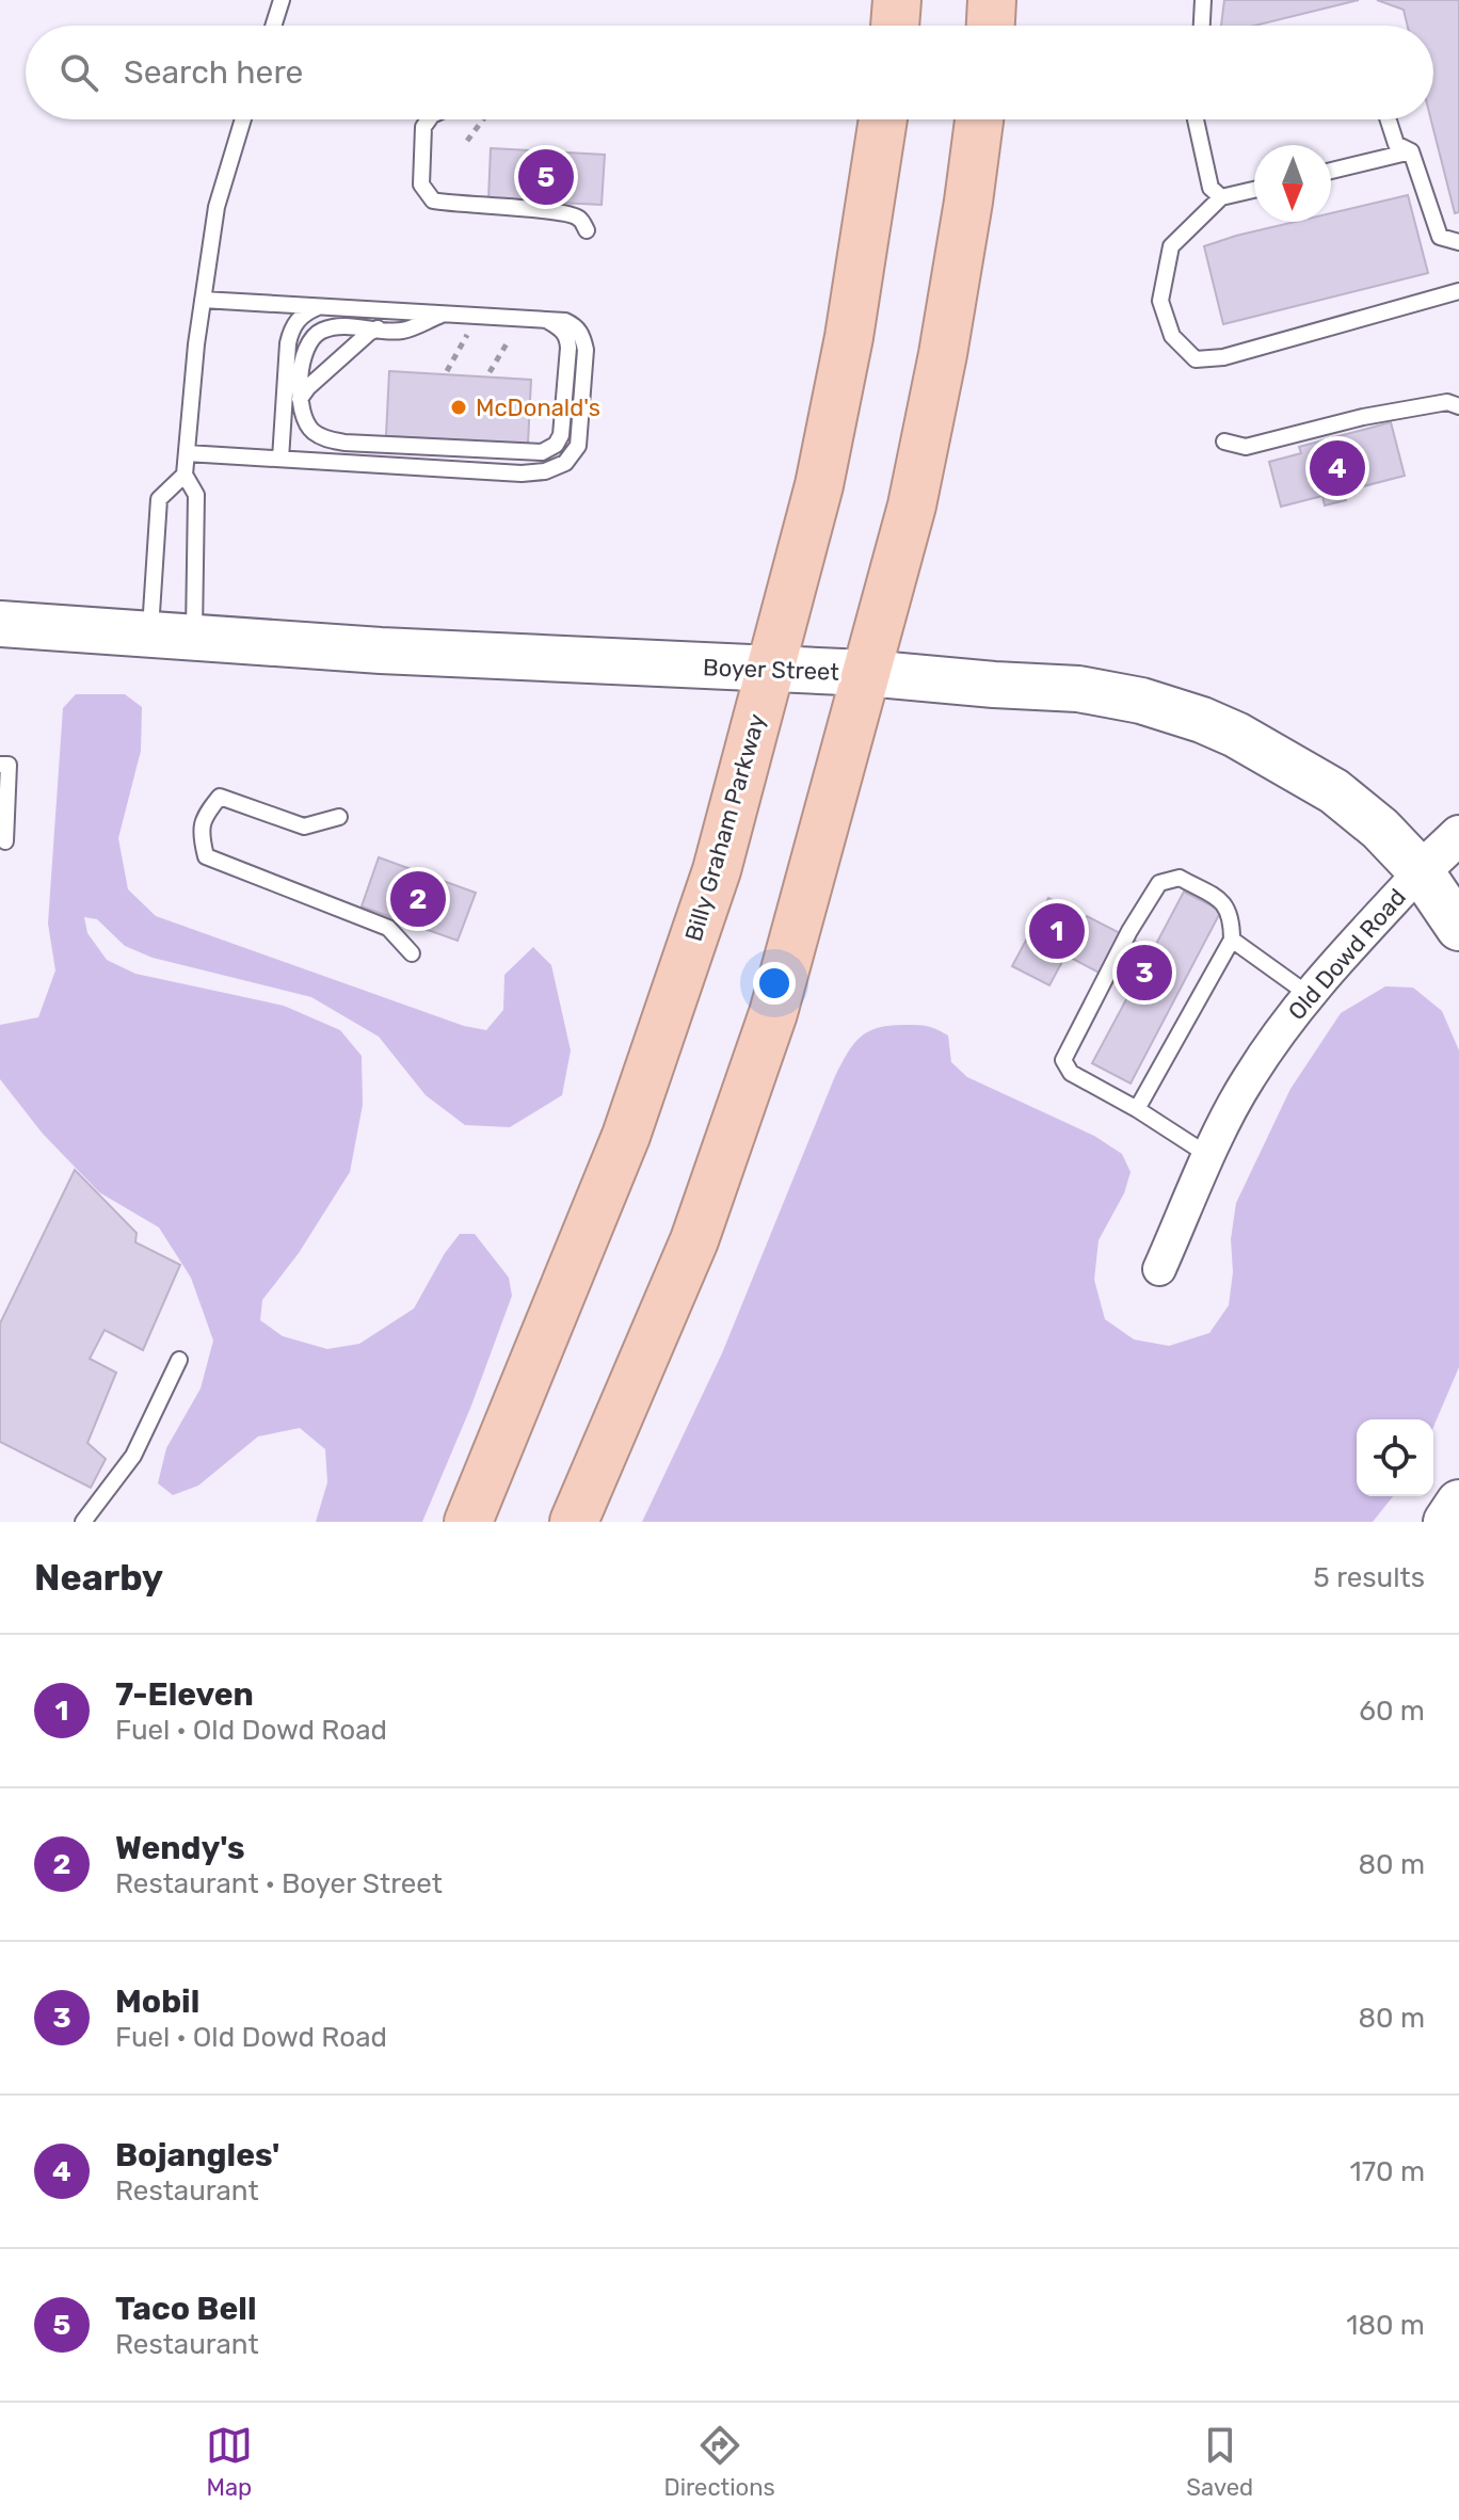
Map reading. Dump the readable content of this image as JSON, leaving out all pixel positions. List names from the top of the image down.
{
  "streets": {
    "highway": ["Billy Graham Parkway"],
    "main road": ["Boyer Street"],
    "street": ["Old Dowd Road"]
  },
  "crossings": [
    ["Boyer Street", "Billy Graham Parkway"],
    ["Boyer Street", "Old Dowd Road"]
  ],
  "places": ["McDonald's"],
  "north": "bottom",
  "page": {
    "search": "Search here",
    "pins": [
      "5",
      "4",
      "2",
      "1",
      "3"
    ],
    "heading": ["Nearby", "5 results"],
    "list": [
      {
        "mark": "1",
        "name": "7-Eleven",
        "note": "Fuel · Old Dowd Road",
        "value": "60 m"
      },
      {
        "mark": "2",
        "name": "Wendy's",
        "note": "Restaurant · Boyer Street",
        "value": "80 m"
      },
      {
        "mark": "3",
        "name": "Mobil",
        "note": "Fuel · Old Dowd Road",
        "value": "80 m"
      },
      {
        "mark": "4",
        "name": "Bojangles'",
        "note": "Restaurant",
        "value": "170 m"
      },
      {
        "mark": "5",
        "name": "Taco Bell",
        "note": "Restaurant",
        "value": "180 m"
      }
    ],
    "nav": ["Map", "Directions", "Saved"]
  }
}
